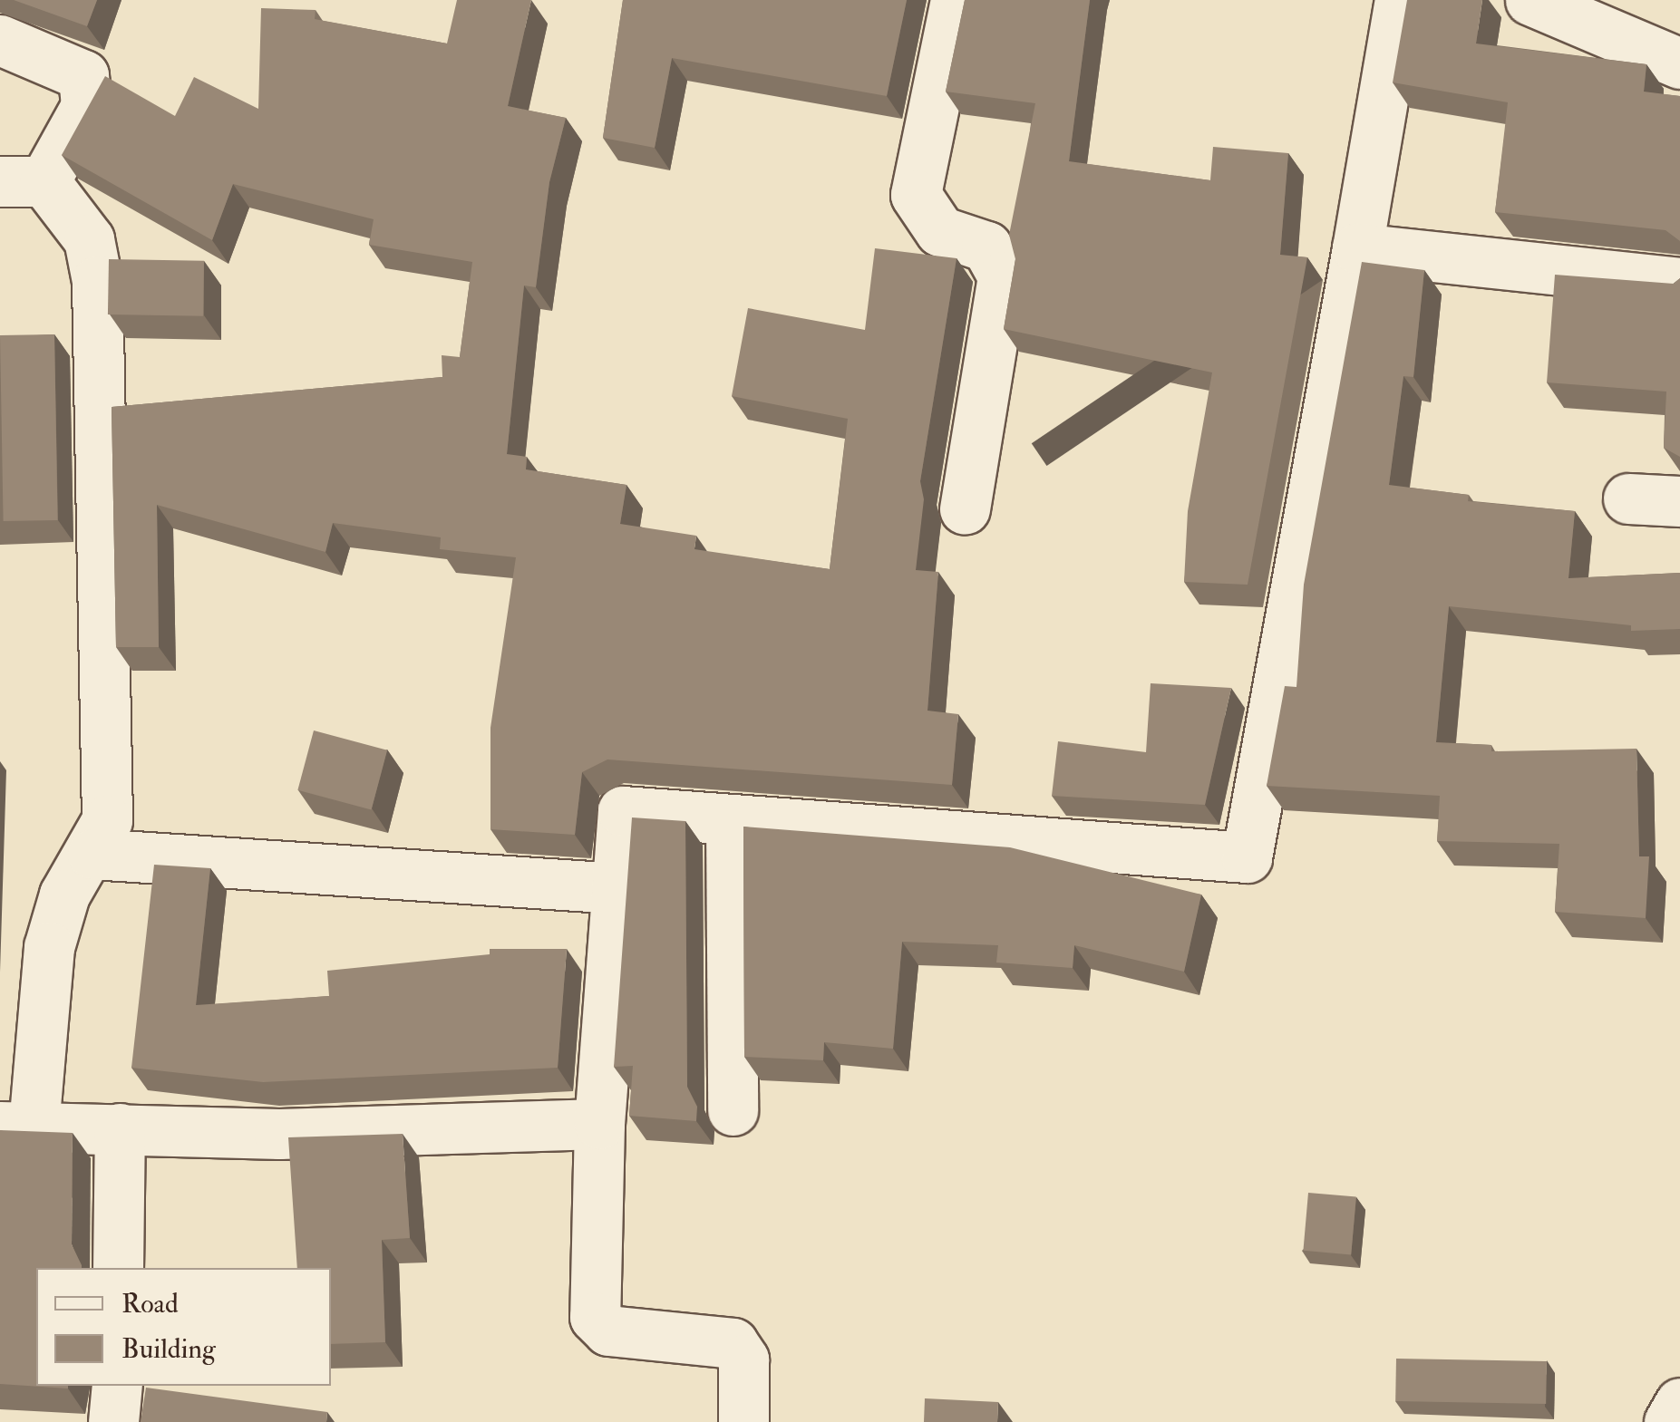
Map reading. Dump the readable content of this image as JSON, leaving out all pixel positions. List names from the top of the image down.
{
  "legend": ["Road", "Building"]
}
